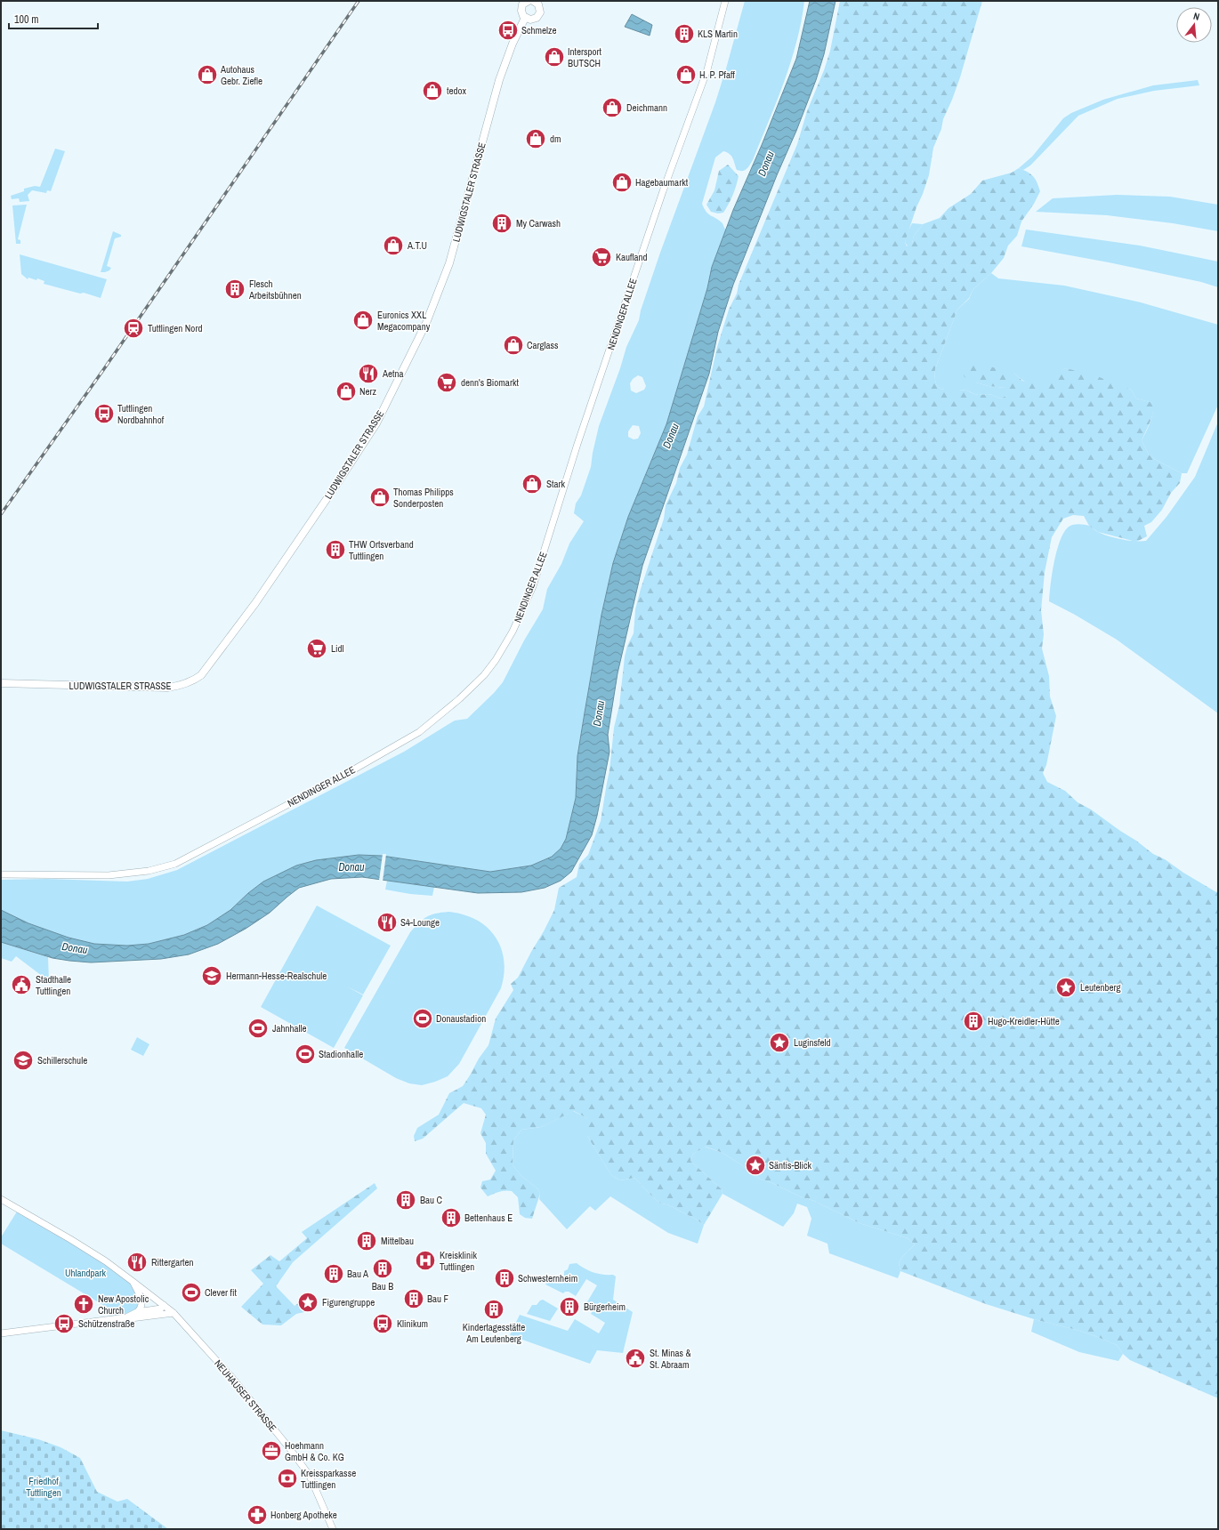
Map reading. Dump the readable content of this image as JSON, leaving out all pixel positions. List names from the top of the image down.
{
  "streets": {
    "main road": ["LUDWIGSTALER STRASSE"],
    "street": ["NENDINGER ALLEE", "NEUHAUSER STRASSE"]
  },
  "water": ["Donau"],
  "parks": ["Uhlandpark", "Friedhof Tuttlingen"],
  "places": {
    "bus stop": [
      "Schmelze",
      "Tuttlingen Nordbahnhof",
      "Schützenstraße",
      "Klinikum"
    ],
    "building": [
      "KLS Martin",
      "My Carwash",
      "Flesch Arbeitsbühnen",
      "THW Ortsverband Tuttlingen",
      "Hugo-Kreidler-Hütte",
      "Bau C",
      "Bettenhaus E",
      "Mittelbau",
      "Bau B",
      "Bau A",
      "Schwesternheim",
      "Bau F",
      "Bürgerheim",
      "Kindertagesstätte Am Leutenberg"
    ],
    "shop": [
      "Intersport BUTSCH",
      "Autohaus Gebr. Ziefle",
      "H. P. Pfaff",
      "tedox",
      "Deichmann",
      "dm",
      "Hagebaumarkt",
      "A.T.U",
      "Euronics XXL Megacompany",
      "Carglass",
      "Nerz",
      "Stark",
      "Thomas Philipps Sonderposten"
    ],
    "supermarket": ["Kaufland", "denn's Biomarkt", "Lidl"],
    "station": ["Tuttlingen Nord"],
    "restaurant": ["Aetna", "S4-Lounge", "Rittergarten"],
    "school or university": ["Hermann-Hesse-Realschule", "Schillerschule"],
    "public building": ["Stadthalle Tuttlingen", "St. Minas & St. Abraam"],
    "place": [
      "Leutenberg",
      "Luginsfeld",
      "Säntis-Blick",
      "Figurengruppe"
    ],
    "sports": [
      "Donaustadion",
      "Jahnhalle",
      "Stadionhalle",
      "Clever fit"
    ],
    "hospital": ["Kreisklinik Tuttlingen"],
    "church": ["New Apostolic Church"],
    "office": ["Hoehmann GmbH & Co. KG"],
    "bank": ["Kreissparkasse Tuttlingen"],
    "pharmacy": ["Honberg Apotheke"]
  },
  "scale_bar": "100 m",
  "north": "top"
}
